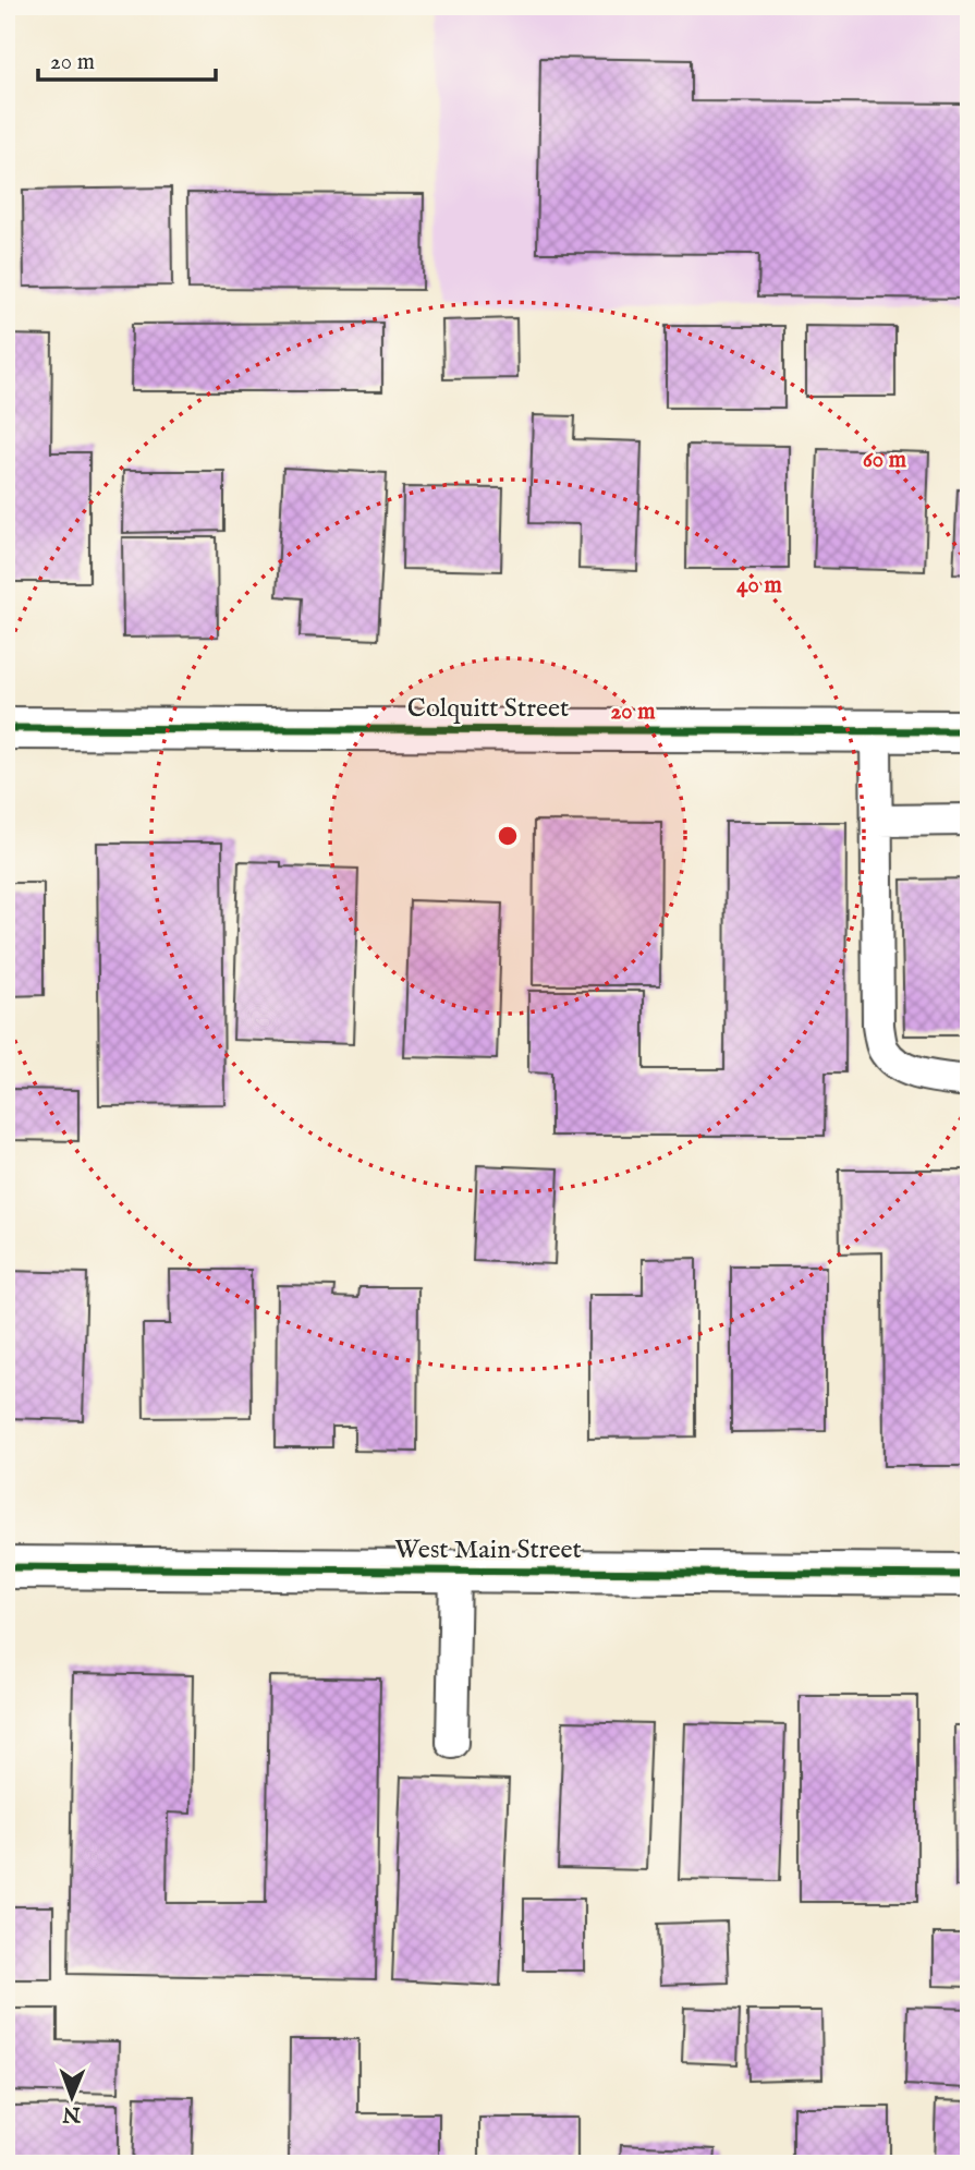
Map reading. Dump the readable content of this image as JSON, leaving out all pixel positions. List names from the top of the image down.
{
  "streets": {
    "street": ["Colquitt Street", "West Main Street"]
  },
  "scale_bar": "20 m",
  "north": "bottom",
  "rings": ["60 m", "40 m", "20 m"]
}
